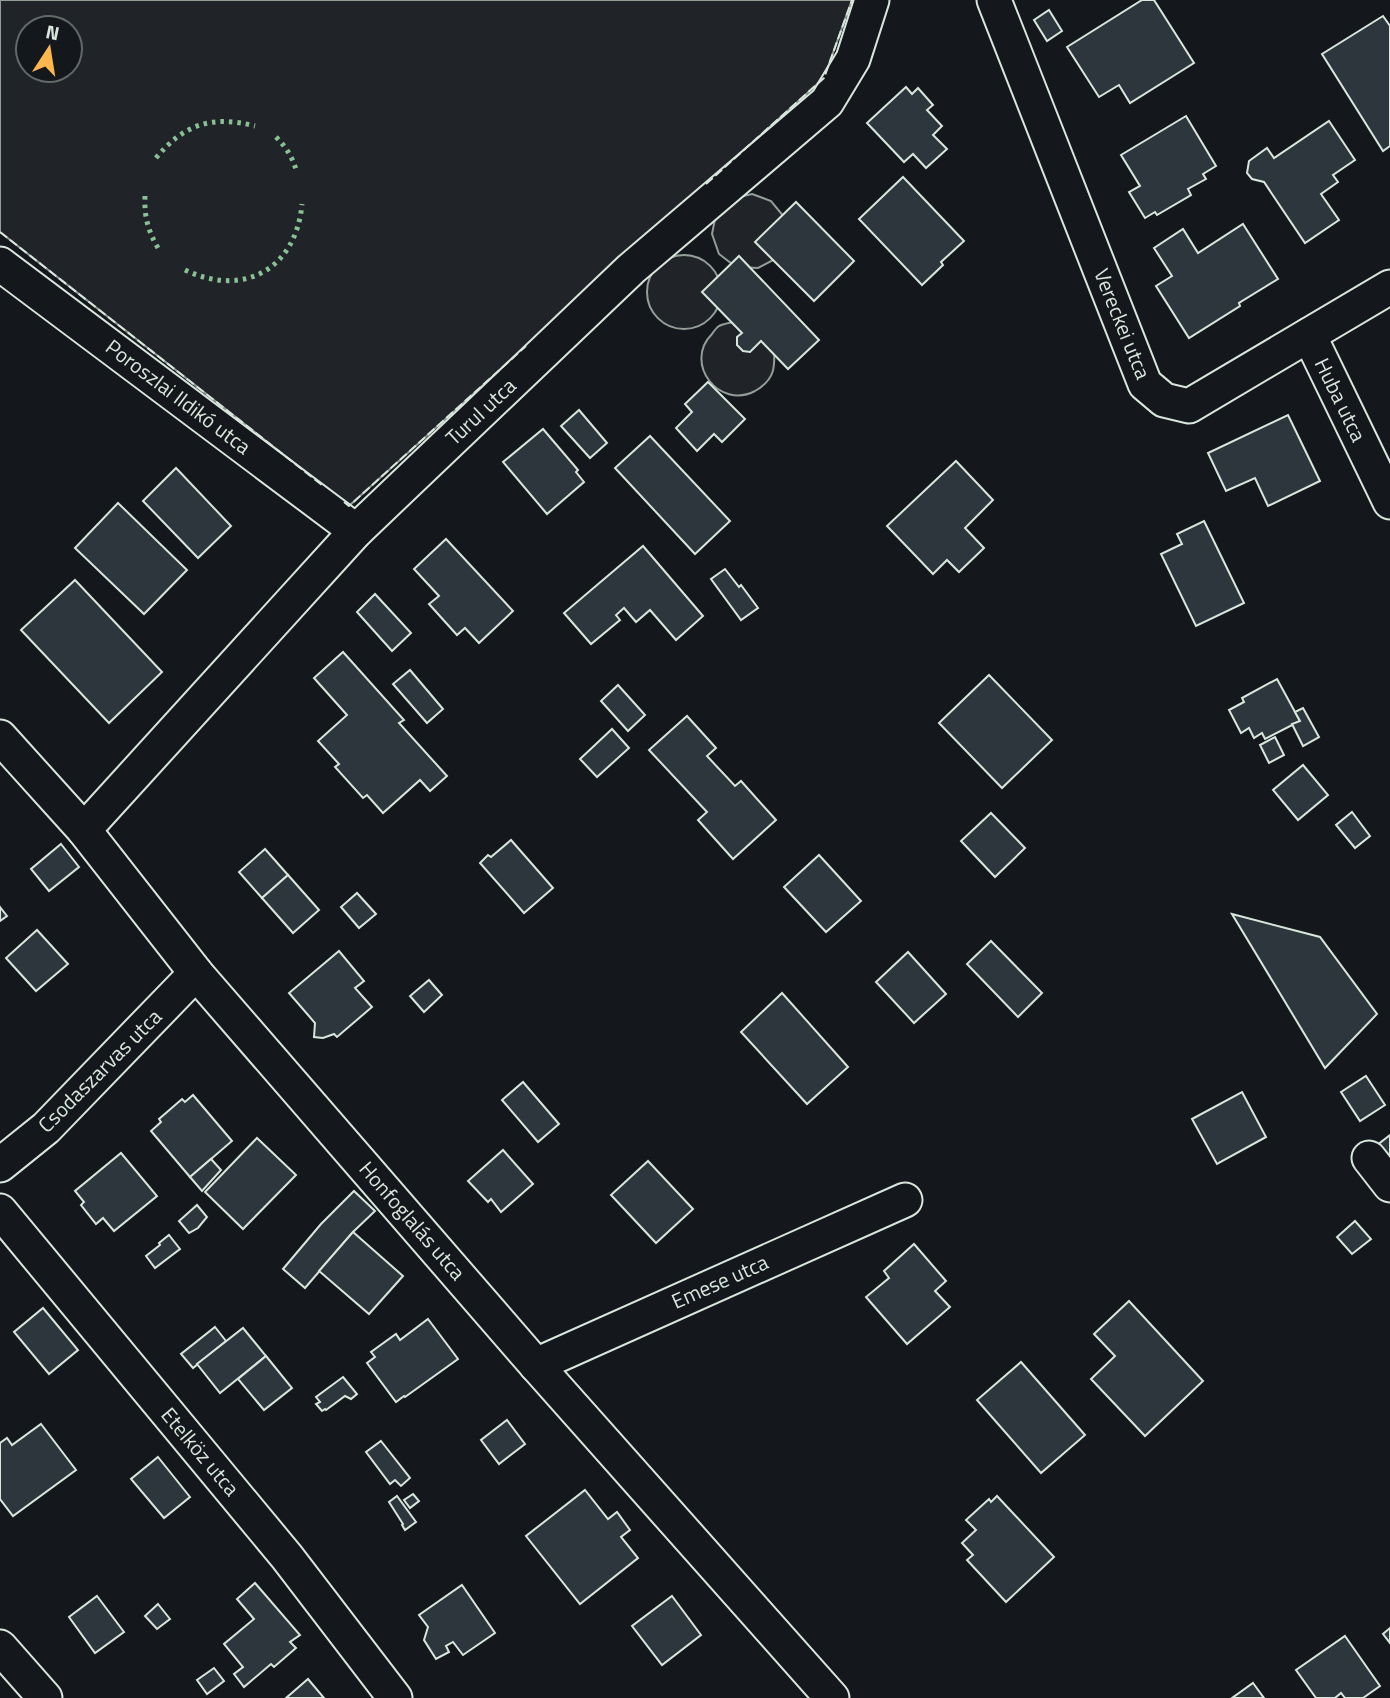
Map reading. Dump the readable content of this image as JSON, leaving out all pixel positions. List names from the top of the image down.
{
  "streets": {
    "street": [
      "Vereckei utca",
      "Poroszlai Ildikó utca",
      "Huba utca",
      "Turul utca",
      "Csodaszarvas utca",
      "Honfoglalás utca",
      "Emese utca",
      "Etelköz utca"
    ]
  },
  "crossings": [
    ["Vereckei utca", "Huba utca"],
    ["Poroszlai Ildikó utca", "Turul utca"],
    ["Turul utca", "Honfoglalás utca"],
    ["Csodaszarvas utca", "Honfoglalás utca"],
    ["Honfoglalás utca", "Emese utca"]
  ],
  "north": "top"
}
